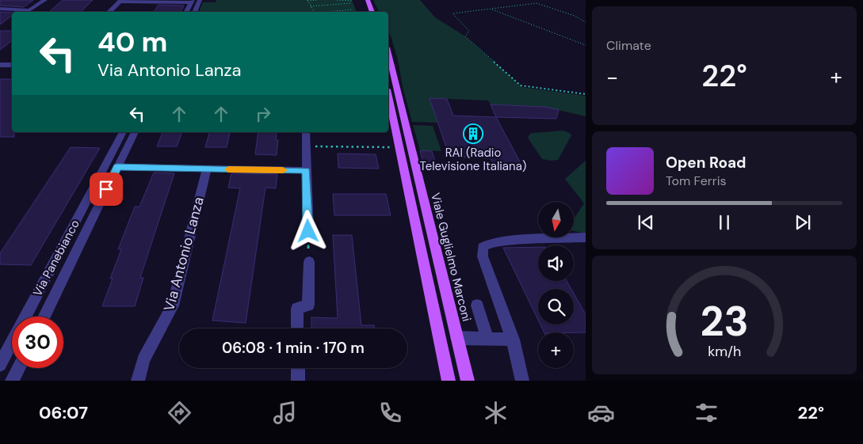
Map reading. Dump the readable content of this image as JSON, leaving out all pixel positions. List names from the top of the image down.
{
  "streets": {
    "main road": ["Viale Guglielmo Marconi"],
    "street": ["Via Antonio Lanza", "Via Panebianco"]
  },
  "places": {
    "building": ["RAI (Radio Televisione Italiana)"]
  },
  "north": "bottom",
  "page": {
    "tile": "Climate",
    "turn": ["40 m", "Via Antonio Lanza"],
    "heat": ["−", "22°", "+"],
    "song": ["Open Road", "Tom Ferris"],
    "map_buttons": "+",
    "limit": "30",
    "trip": "06:08 · 1 min · 170 m",
    "tabs": ["06:07", "22°"],
    "gauge": ["23", "km/h"]
  }
}
